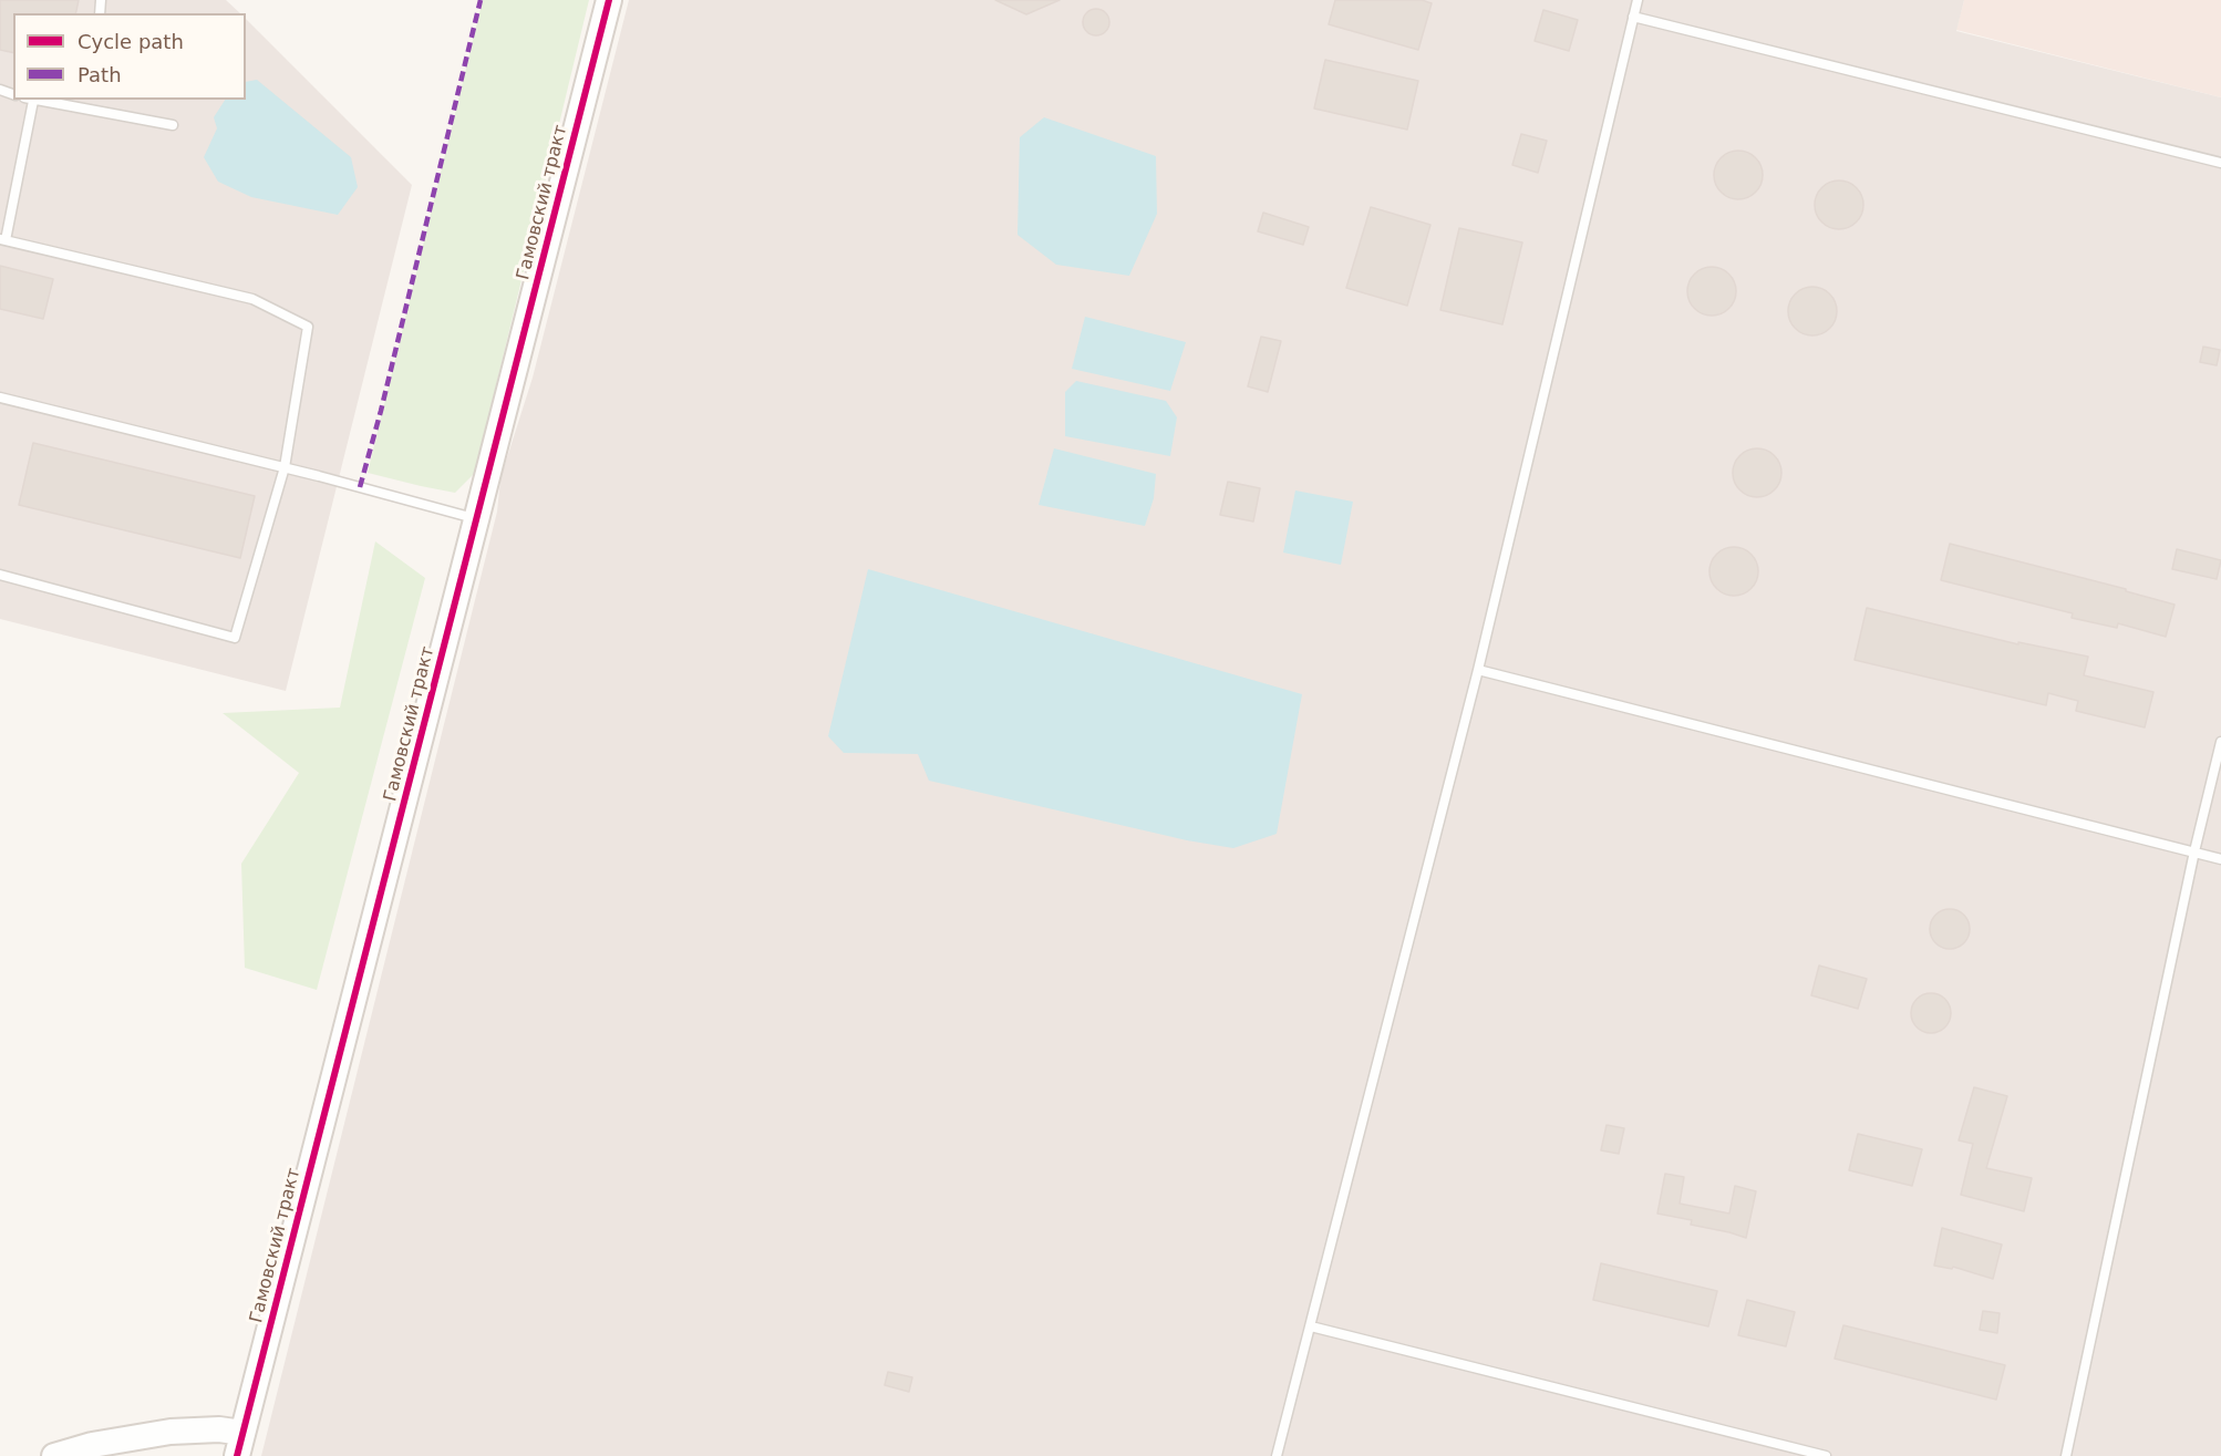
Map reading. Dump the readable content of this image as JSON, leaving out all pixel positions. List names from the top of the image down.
{
  "streets": {
    "street": ["Гамовский тракт"]
  },
  "legend": ["Cycle path", "Path"]
}
